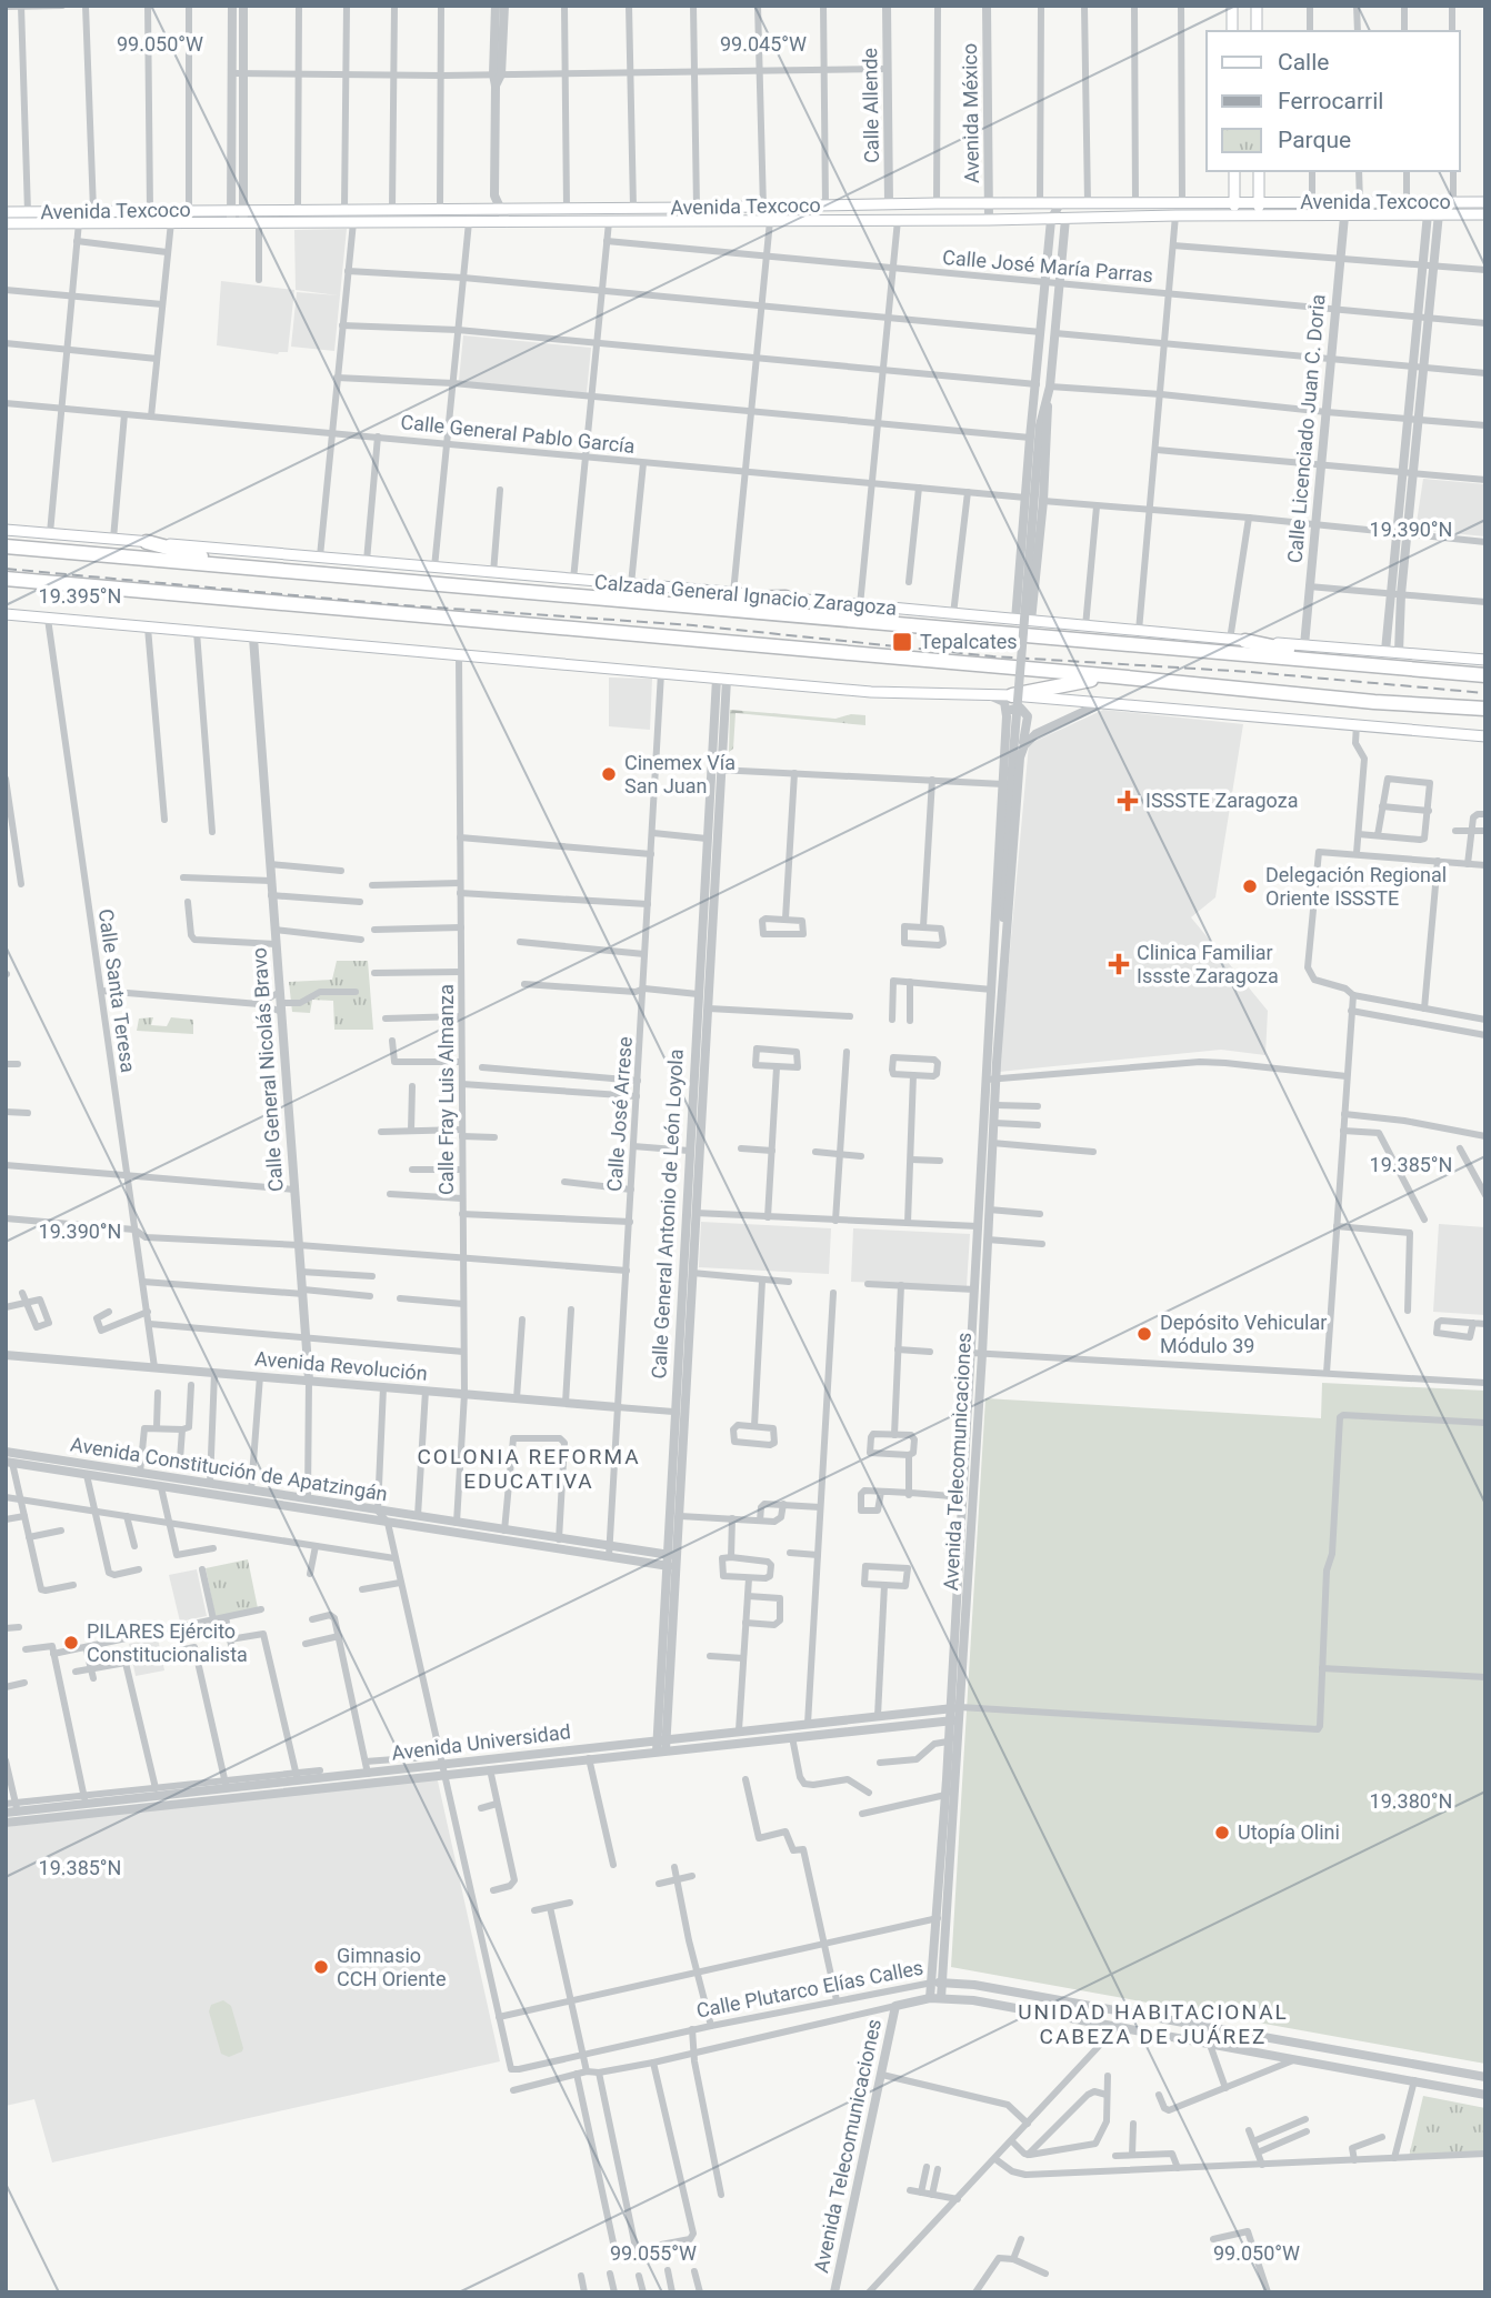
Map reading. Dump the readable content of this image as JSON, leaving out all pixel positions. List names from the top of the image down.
{
  "streets": {
    "highway": ["Calzada General Ignacio Zaragoza"],
    "main road": ["Avenida Texcoco"],
    "street": [
      "Calle Allende",
      "Avenida México",
      "Calle José María Parras",
      "Calle Licenciado Juan C. Doria",
      "Calle General Pablo García",
      "Calle Santa Teresa",
      "Calle General Nicolás Bravo",
      "Calle Fray Luis Almanza",
      "Calle José Arrese",
      "Calle General Antonio de León Loyola",
      "Avenida Revolución",
      "Avenida Telecomunicaciones",
      "Avenida Constitución de Apatzingán",
      "Avenida Universidad",
      "Calle Plutarco Elías Calles"
    ]
  },
  "crossings": [
    ["Calle Allende", "Avenida Texcoco"],
    ["Avenida México", "Avenida Texcoco"],
    ["Avenida Texcoco", "Calle Licenciado Juan C. Doria"],
    ["Calle José María Parras", "Calle Licenciado Juan C. Doria"],
    ["Calle Licenciado Juan C. Doria", "Calzada General Ignacio Zaragoza"],
    ["Calle Santa Teresa", "Avenida Revolución"],
    ["Calle General Nicolás Bravo", "Avenida Revolución"],
    ["Calle General Nicolás Bravo", "Avenida Constitución de Apatzingán"],
    ["Calle Fray Luis Almanza", "Avenida Revolución"],
    ["Calle Fray Luis Almanza", "Avenida Constitución de Apatzingán"],
    ["Calle José Arrese", "Avenida Revolución"],
    ["Calle José Arrese", "Avenida Constitución de Apatzingán"],
    ["Calle General Antonio de León Loyola", "Avenida Revolución"],
    ["Calle General Antonio de León Loyola", "Avenida Constitución de Apatzingán"],
    ["Calle General Antonio de León Loyola", "Avenida Universidad"],
    ["Avenida Telecomunicaciones", "Avenida Universidad"],
    ["Avenida Telecomunicaciones", "Calle Plutarco Elías Calles"]
  ],
  "districts": ["COLONIA REFORMA EDUCATIVA", "UNIDAD HABITACIONAL CABEZA DE JUÁREZ"],
  "places": {
    "transit": ["Tepalcates"],
    "other": [
      "Cinemex Vía San Juan",
      "Delegación Regional Oriente ISSSTE",
      "Depósito Vehicular Módulo 39",
      "PILARES Ejército Constitucionalista",
      "Utopía Olini",
      "Gimnasio CCH Oriente"
    ],
    "health": ["ISSSTE Zaragoza", "Clinica Familiar Issste Zaragoza"]
  },
  "legend": ["Calle", "Ferrocarril", "Parque"],
  "coordinates": [
    "99.050°W",
    "99.045°W",
    "19.390°N",
    "19.395°N",
    "19.385°N",
    "19.380°N",
    "99.055°W"
  ]
}
